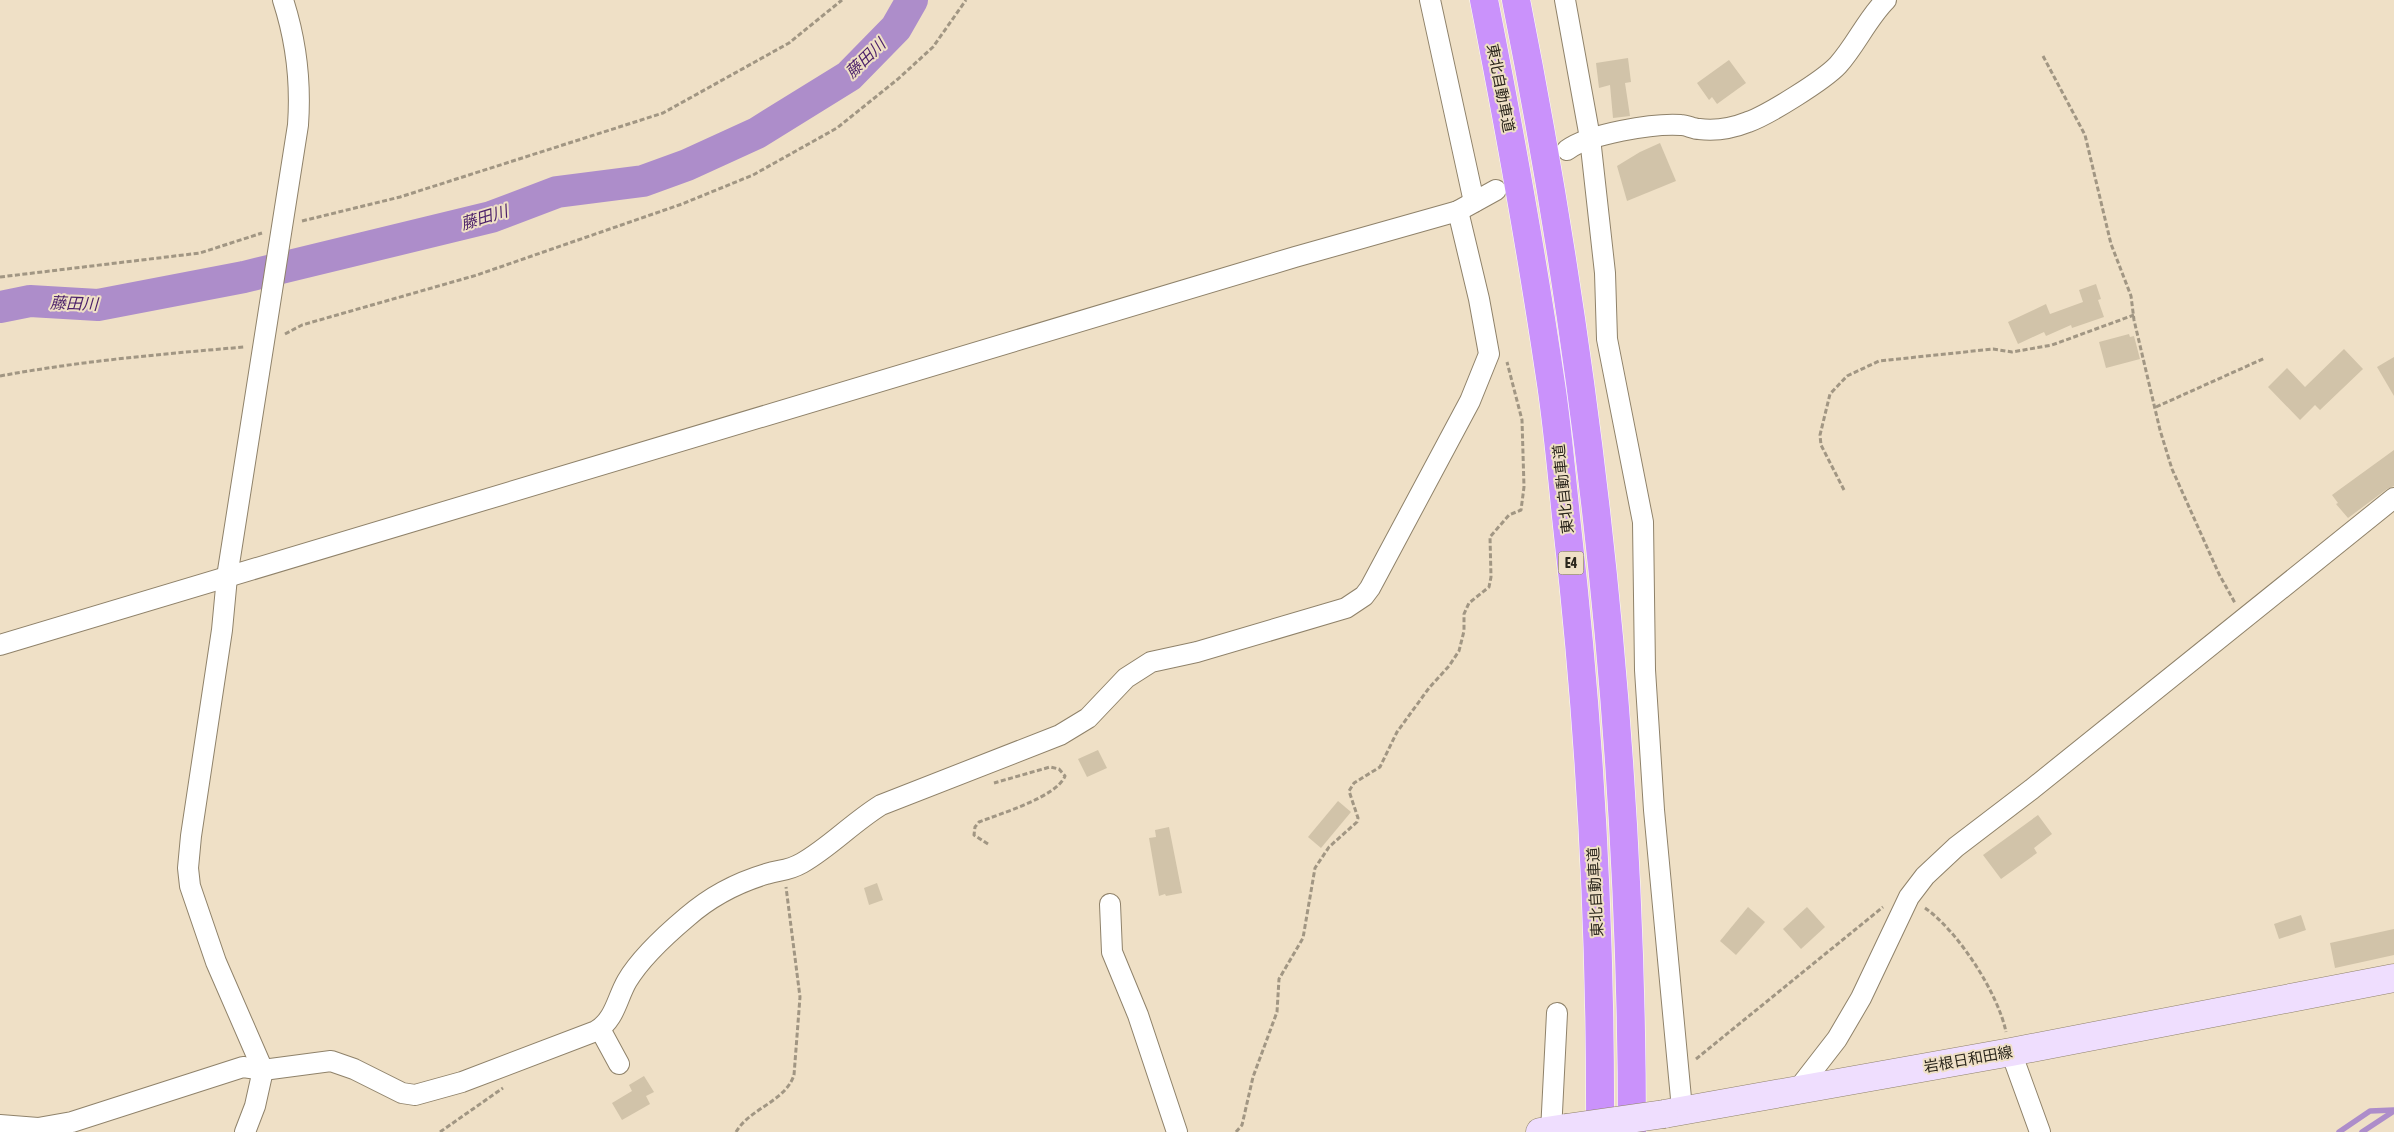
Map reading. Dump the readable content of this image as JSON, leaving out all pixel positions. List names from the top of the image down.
{
  "streets": {
    "highway": ["東北自動車道", "E4"],
    "main road": ["岩根日和田線"]
  },
  "water": ["藤田川"]
}
